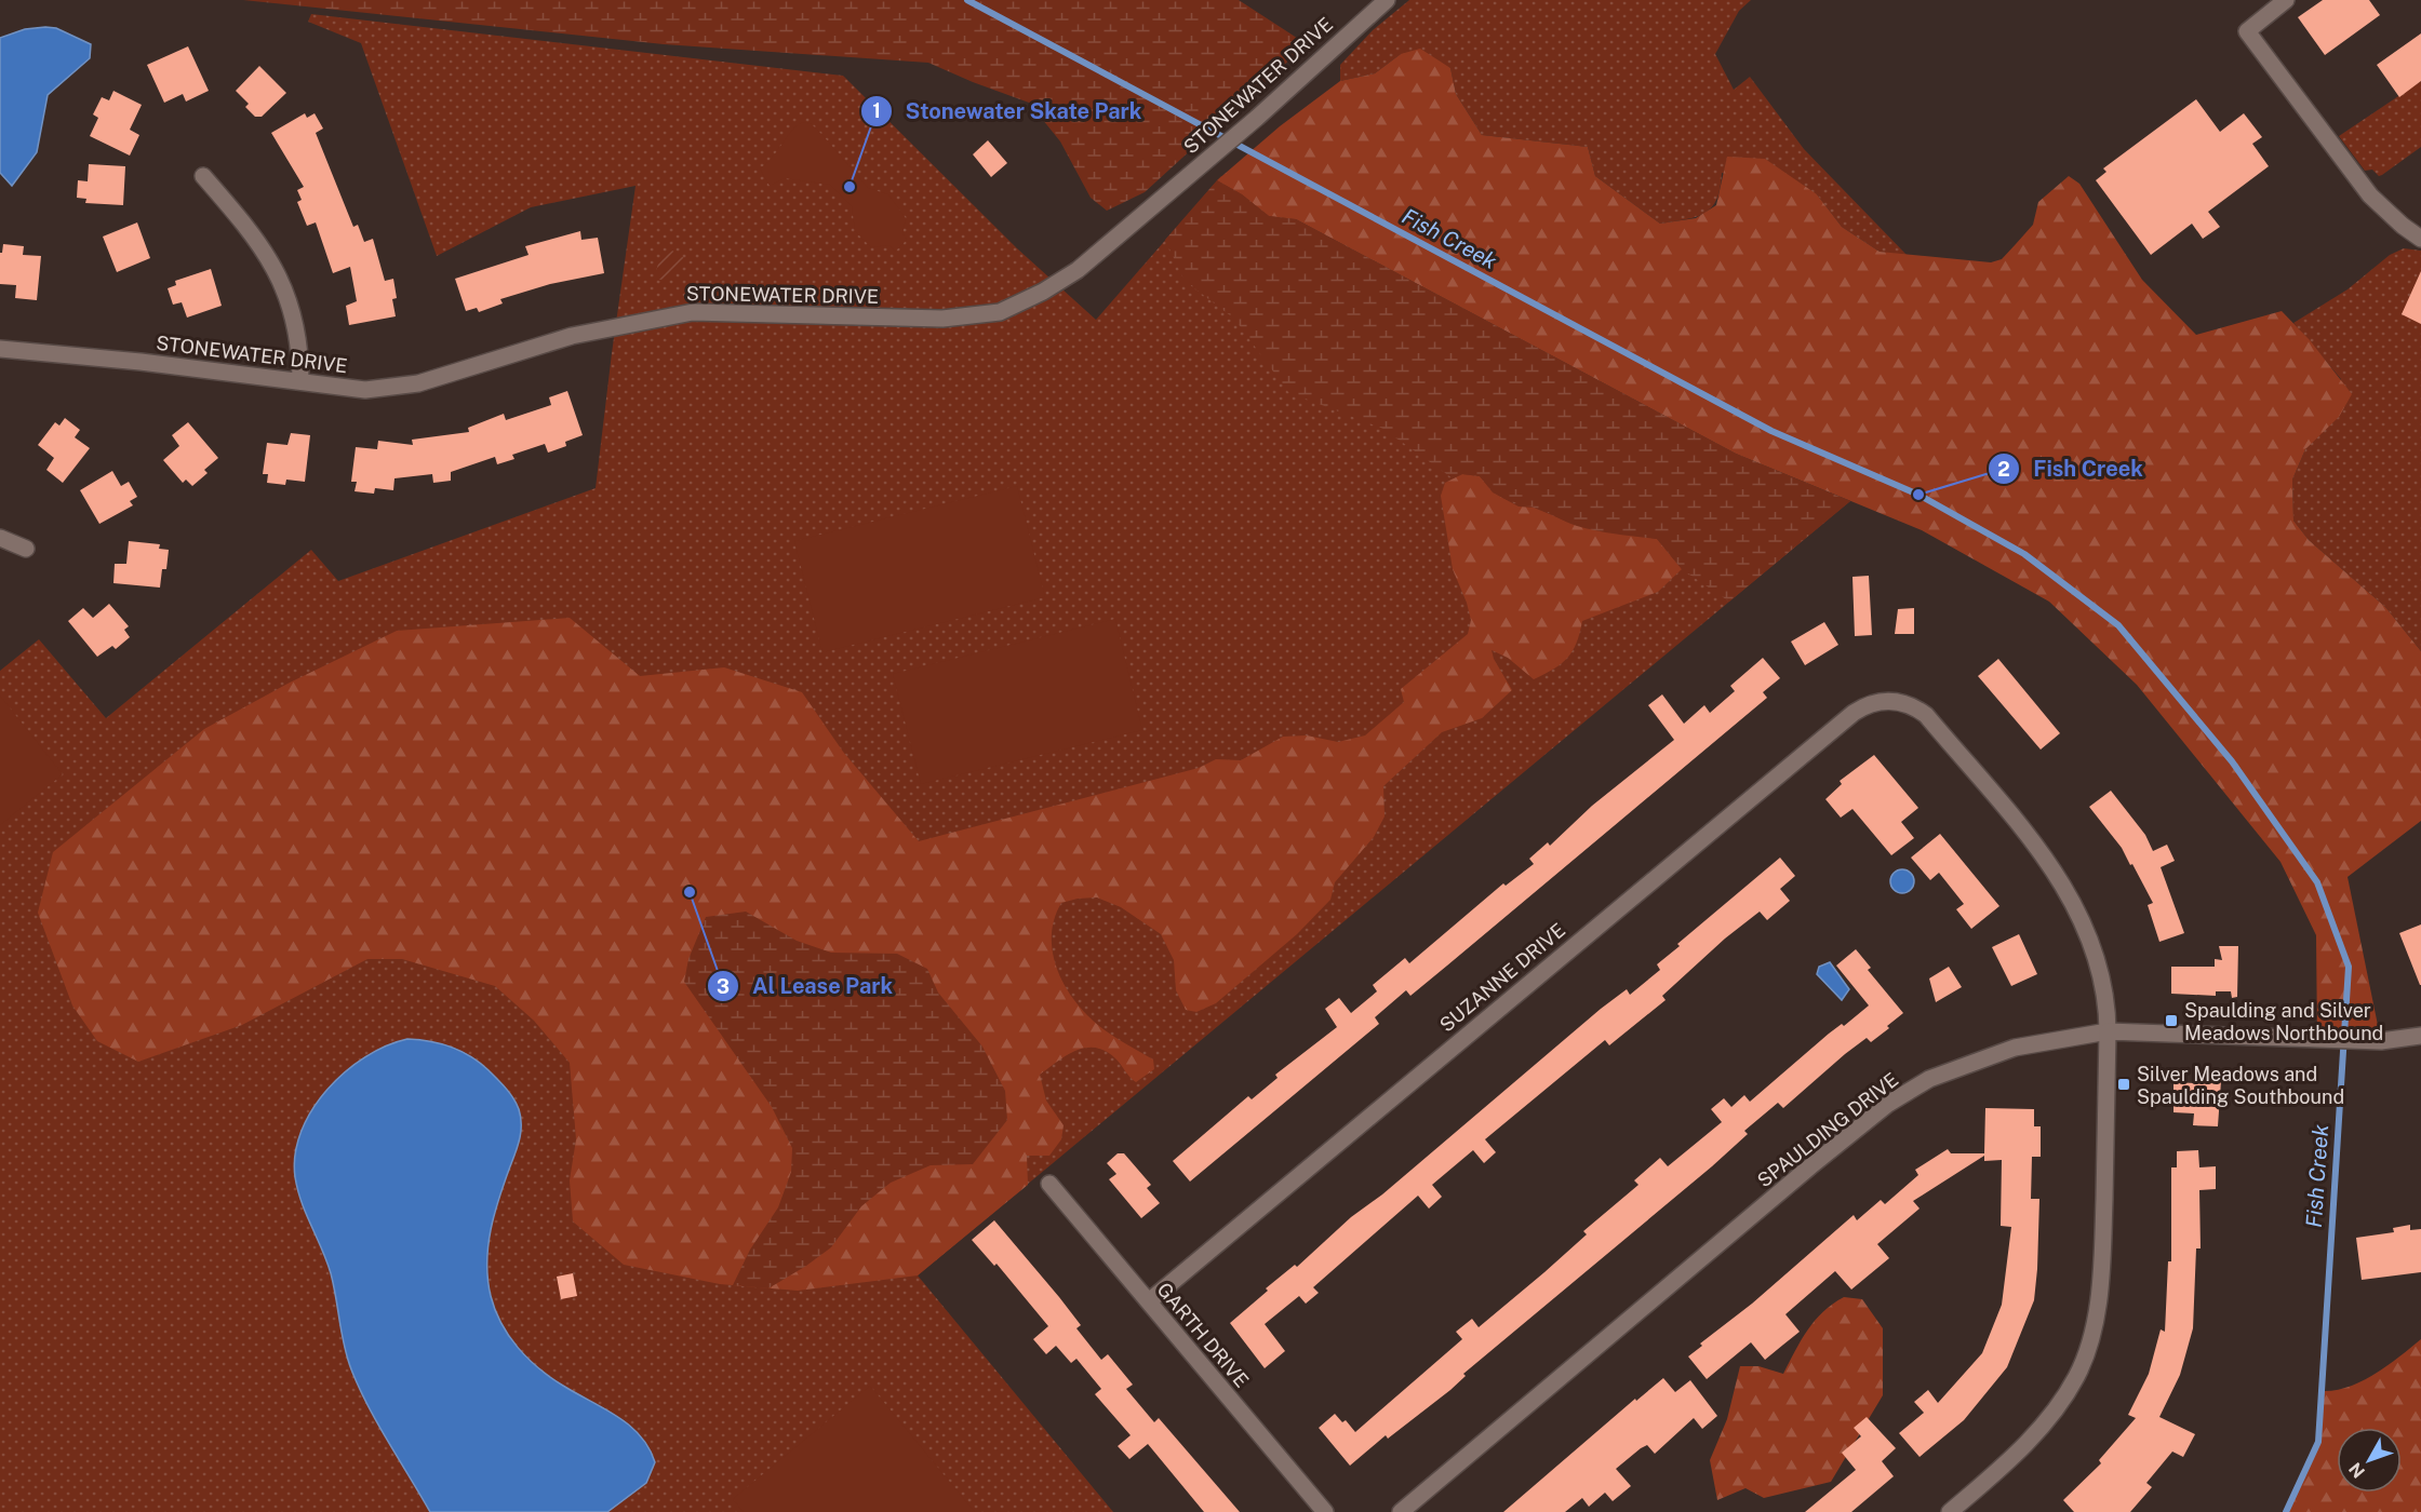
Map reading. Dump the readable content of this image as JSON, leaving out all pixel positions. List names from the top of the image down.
{
  "streets": {
    "street": [
      "STONEWATER DRIVE",
      "SUZANNE DRIVE",
      "SPAULDING DRIVE",
      "GARTH DRIVE"
    ]
  },
  "crossings": [
    ["SUZANNE DRIVE", "SPAULDING DRIVE"],
    ["SUZANNE DRIVE", "GARTH DRIVE"]
  ],
  "water": ["Fish Creek"],
  "places": {
    "other": ["Stonewater Skate Park", "Fish Creek", "Al Lease Park"],
    "transit": ["Spaulding and Silver Meadows Northbound", "Silver Meadows and Spaulding Southbound"]
  },
  "north": "bottom left"
}
